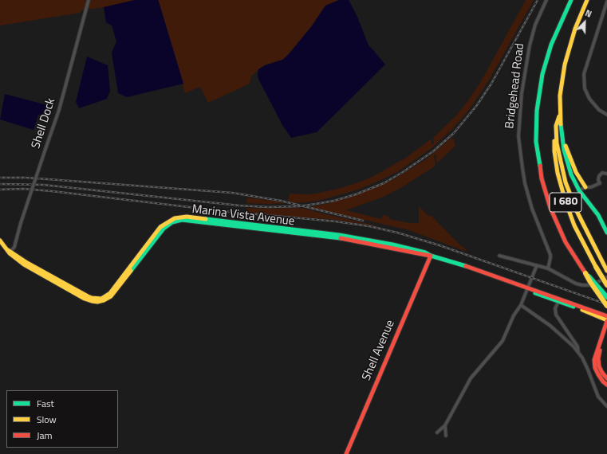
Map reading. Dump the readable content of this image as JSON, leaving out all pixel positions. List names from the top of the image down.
{
  "streets": {
    "main road": ["I 680", "Marina Vista Avenue", "Shell Avenue"],
    "street": ["Bridgehead Road", "Shell Dock"]
  },
  "crossings": [
    ["Shell Dock", "Marina Vista Avenue"],
    ["Marina Vista Avenue", "Shell Avenue"]
  ],
  "legend": ["Fast", "Slow", "Jam"],
  "north": "top right"
}
